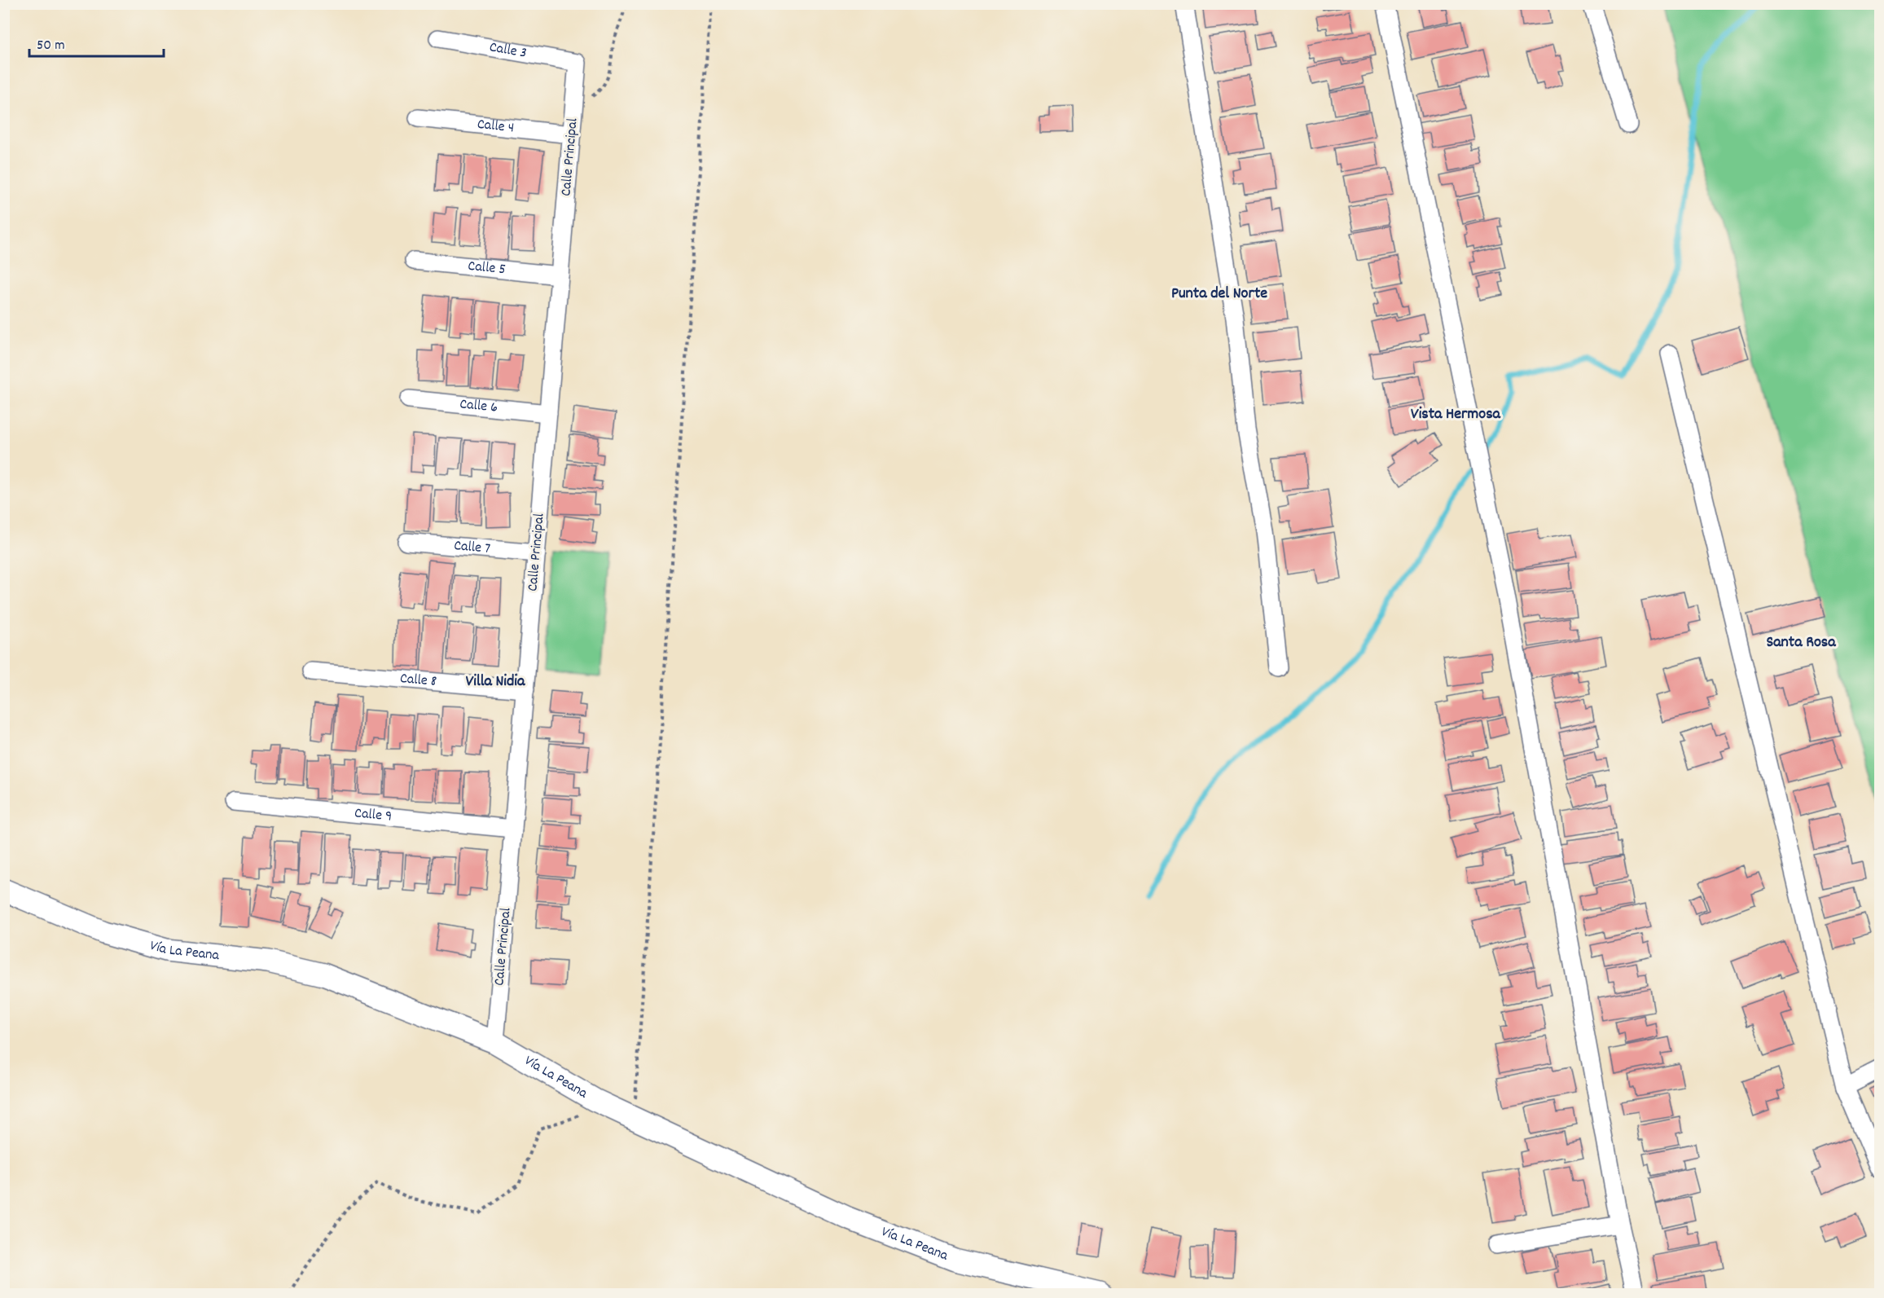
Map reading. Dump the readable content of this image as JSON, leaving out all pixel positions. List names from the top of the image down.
{
  "streets": {
    "street": [
      "Calle 3",
      "Calle 4",
      "Calle Principal",
      "Calle 5",
      "Calle 6",
      "Calle 7",
      "Calle 8",
      "Calle 9",
      "Vía La Peana"
    ]
  },
  "crossings": [
    ["Calle 3", "Calle Principal"],
    ["Calle 4", "Calle Principal"],
    ["Calle Principal", "Calle 5"],
    ["Calle Principal", "Calle 6"],
    ["Calle Principal", "Calle 7"],
    ["Calle Principal", "Calle 8"],
    ["Calle Principal", "Calle 9"],
    ["Calle Principal", "Vía La Peana"]
  ],
  "districts": [
    "Punta del Norte",
    "Vista Hermosa",
    "Santa Rosa",
    "Villa Nidia"
  ],
  "scale_bar": "50 m"
}
